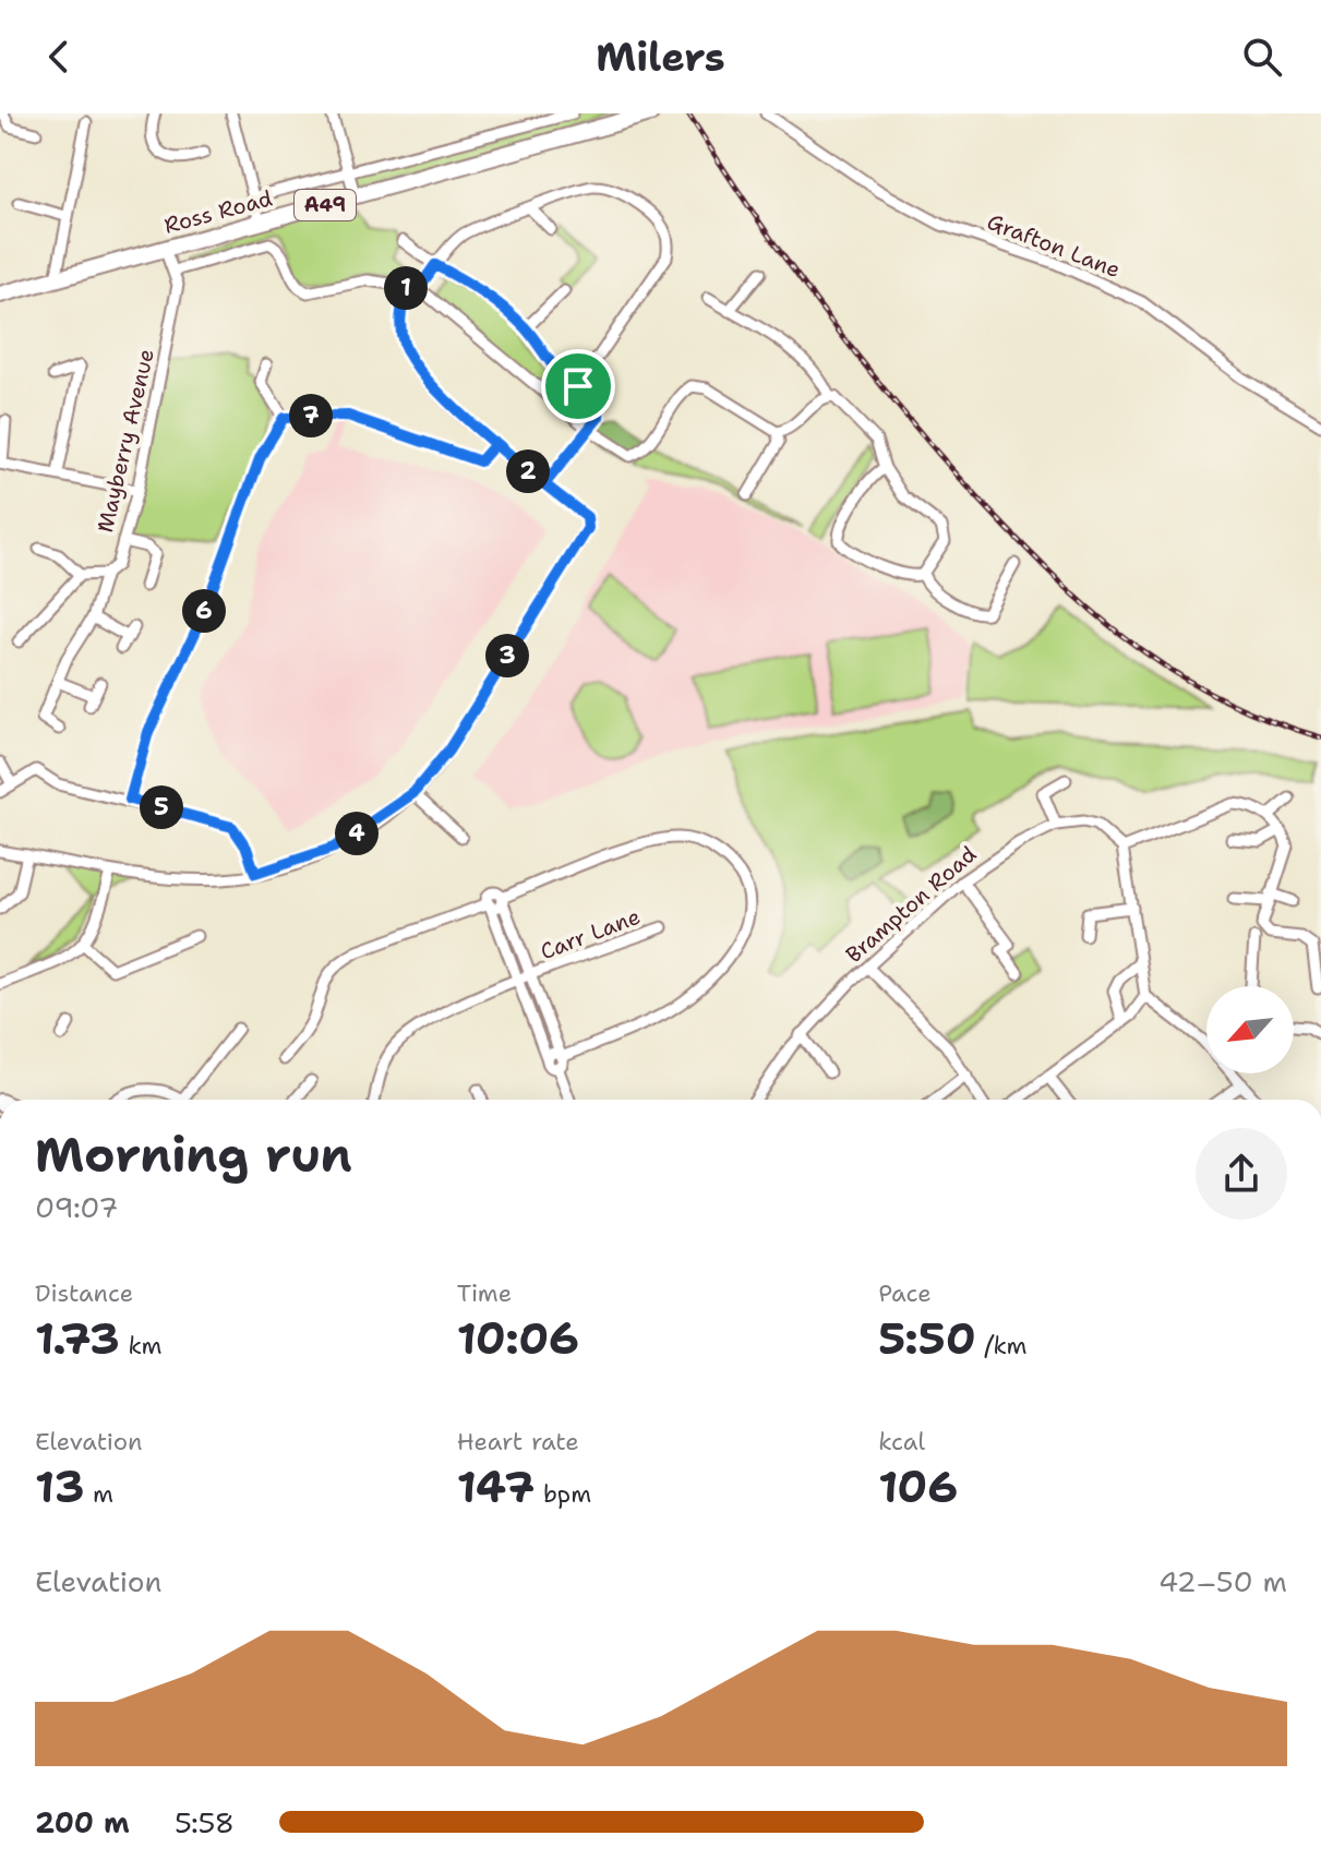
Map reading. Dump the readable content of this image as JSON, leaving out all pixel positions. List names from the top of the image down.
{
  "streets": {
    "highway": ["A49", "Ross Road"],
    "street": [
      "Grafton Lane",
      "Mayberry Avenue",
      "Brampton Road",
      "Carr Lane"
    ]
  },
  "crossings": [
    ["Ross Road", "Mayberry Avenue"]
  ],
  "north": "bottom left",
  "page": {
    "header": "Milers",
    "pins": [
      "1",
      "7",
      "2",
      "6",
      "3",
      "5",
      "4"
    ],
    "heading": ["Morning run", "09:07"],
    "stats": [
      ["Distance", "1.73 km"],
      ["Time", "10:06"],
      ["Pace", "5:50 /km"],
      ["Elevation", "13 m"],
      ["Heart rate", "147 bpm"],
      ["kcal", "106"]
    ],
    "chart": ["Elevation", "42–50 m"],
    "list": [
      {
        "name": "200 m",
        "note": "5:58"
      }
    ]
  }
}
